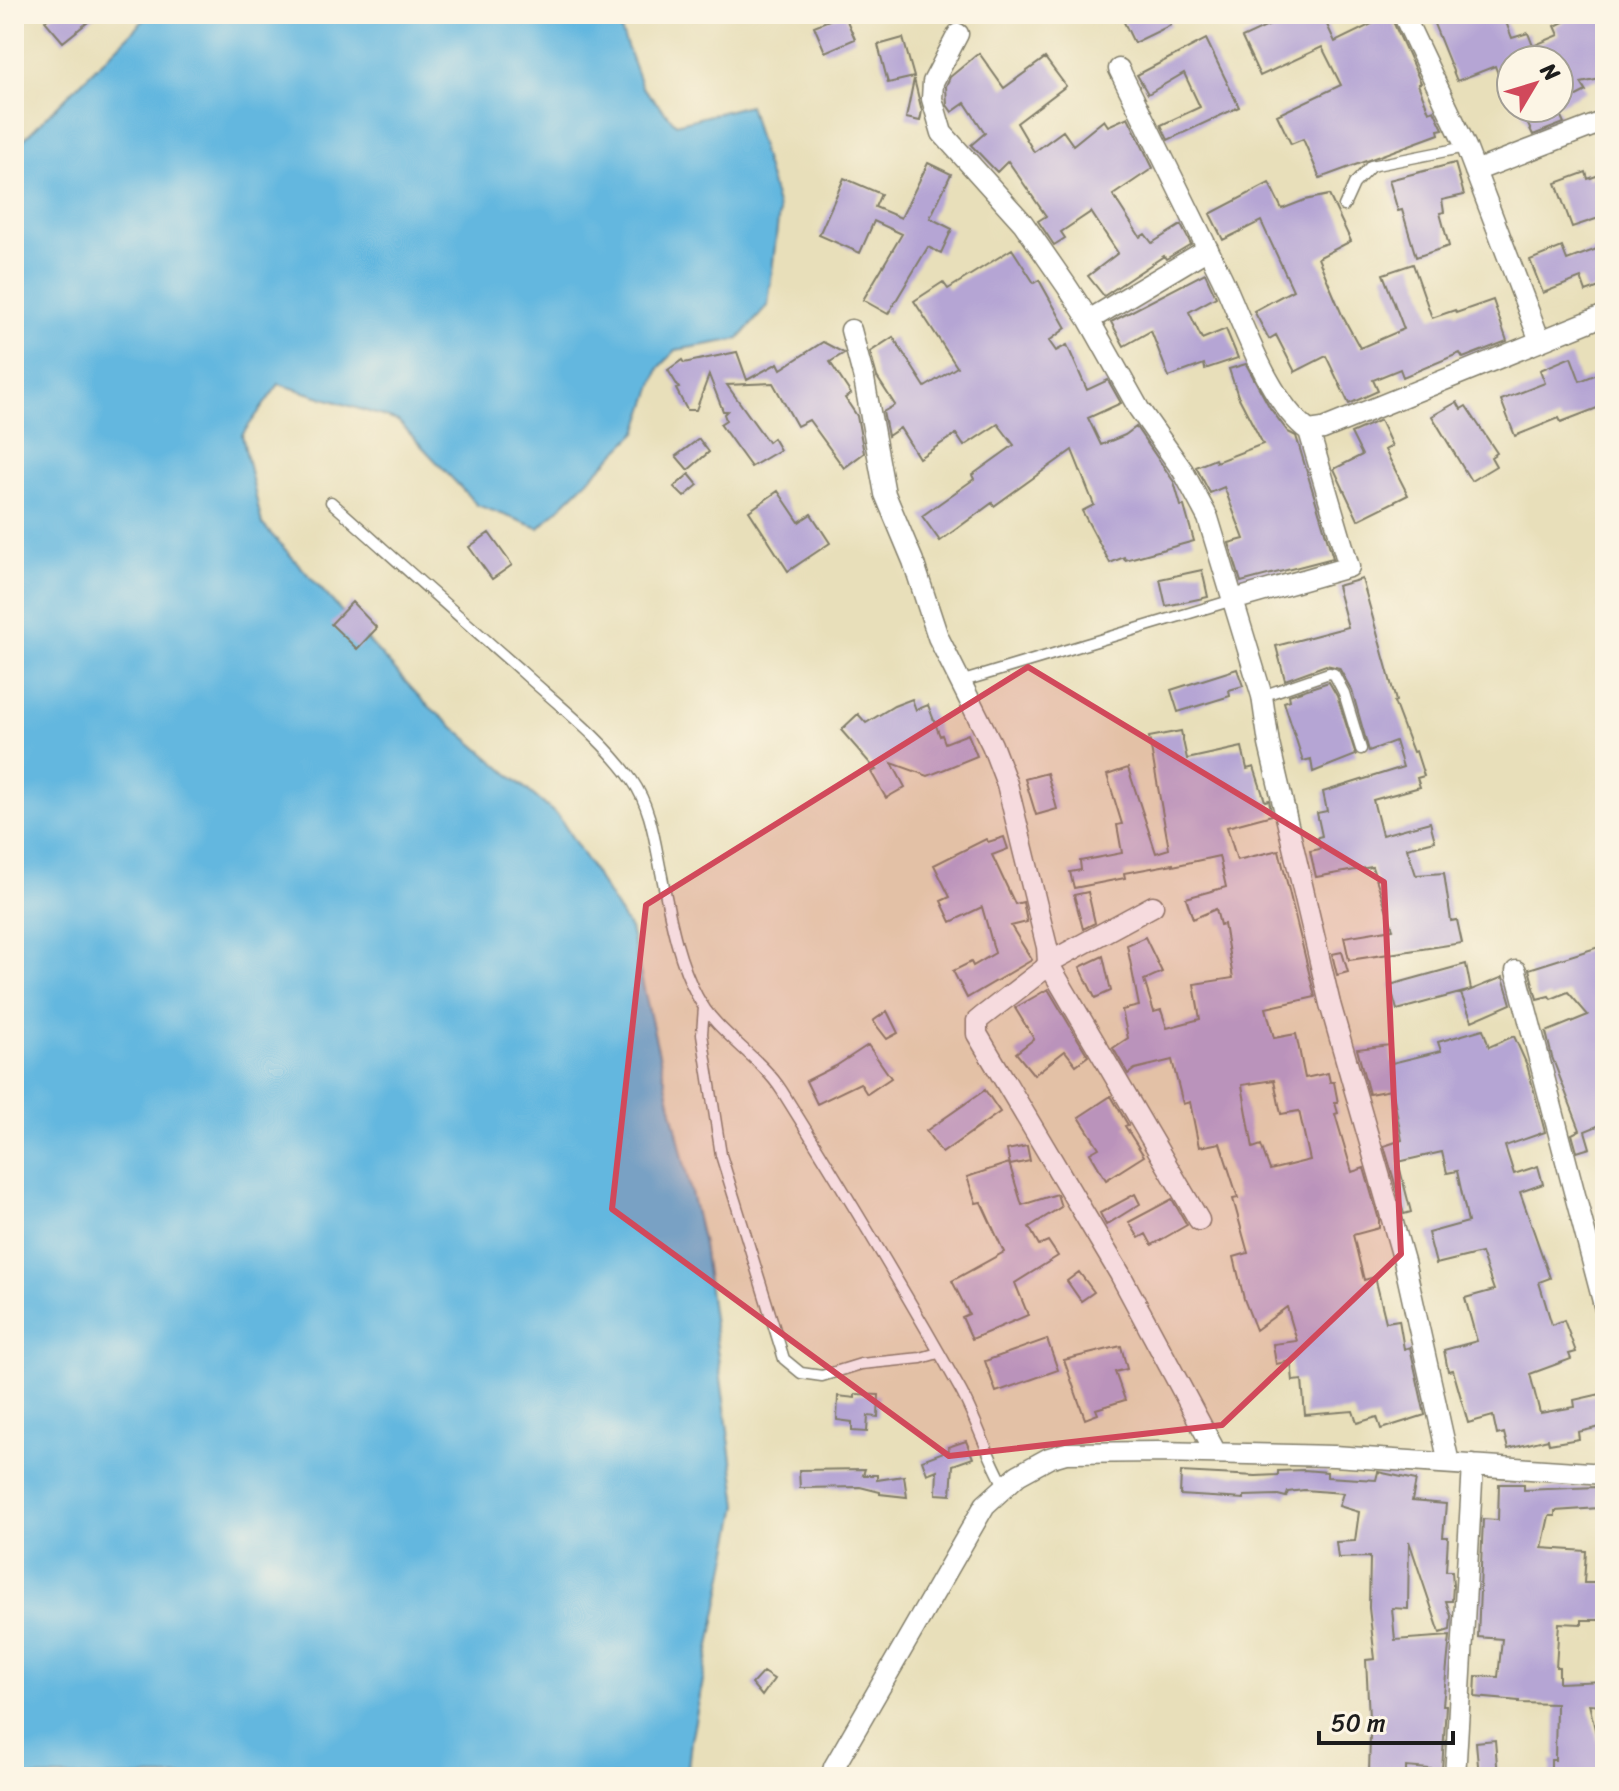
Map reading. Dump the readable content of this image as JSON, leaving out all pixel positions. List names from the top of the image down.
{
  "scale_bar": "50 m",
  "north": "top right"
}
